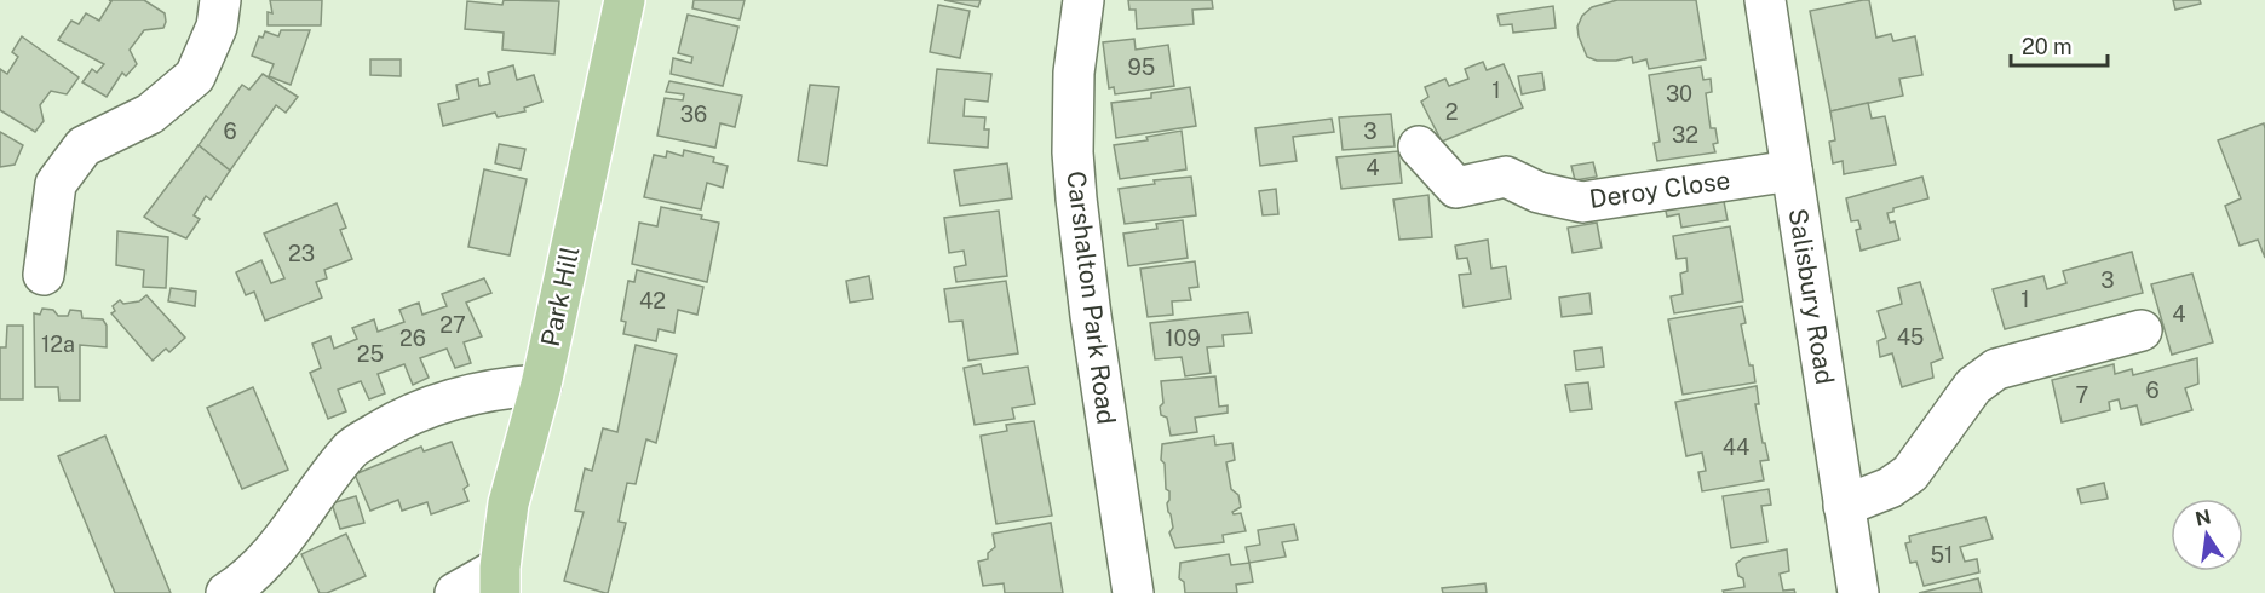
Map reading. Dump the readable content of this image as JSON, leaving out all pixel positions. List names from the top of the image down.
{
  "streets": {
    "main road": ["Park Hill"],
    "street": ["Deroy Close", "Salisbury Road", "Carshalton Park Road"]
  },
  "crossings": [
    ["Deroy Close", "Salisbury Road"]
  ],
  "house_numbers": [
    "95",
    "1",
    "30",
    "2",
    "36",
    "6",
    "3",
    "32",
    "4",
    "23",
    "3",
    "1",
    "42",
    "4",
    "27",
    "45",
    "26",
    "109",
    "12a",
    "25",
    "6",
    "7",
    "44",
    "51"
  ],
  "scale_bar": "20 m",
  "north": "top"
}
